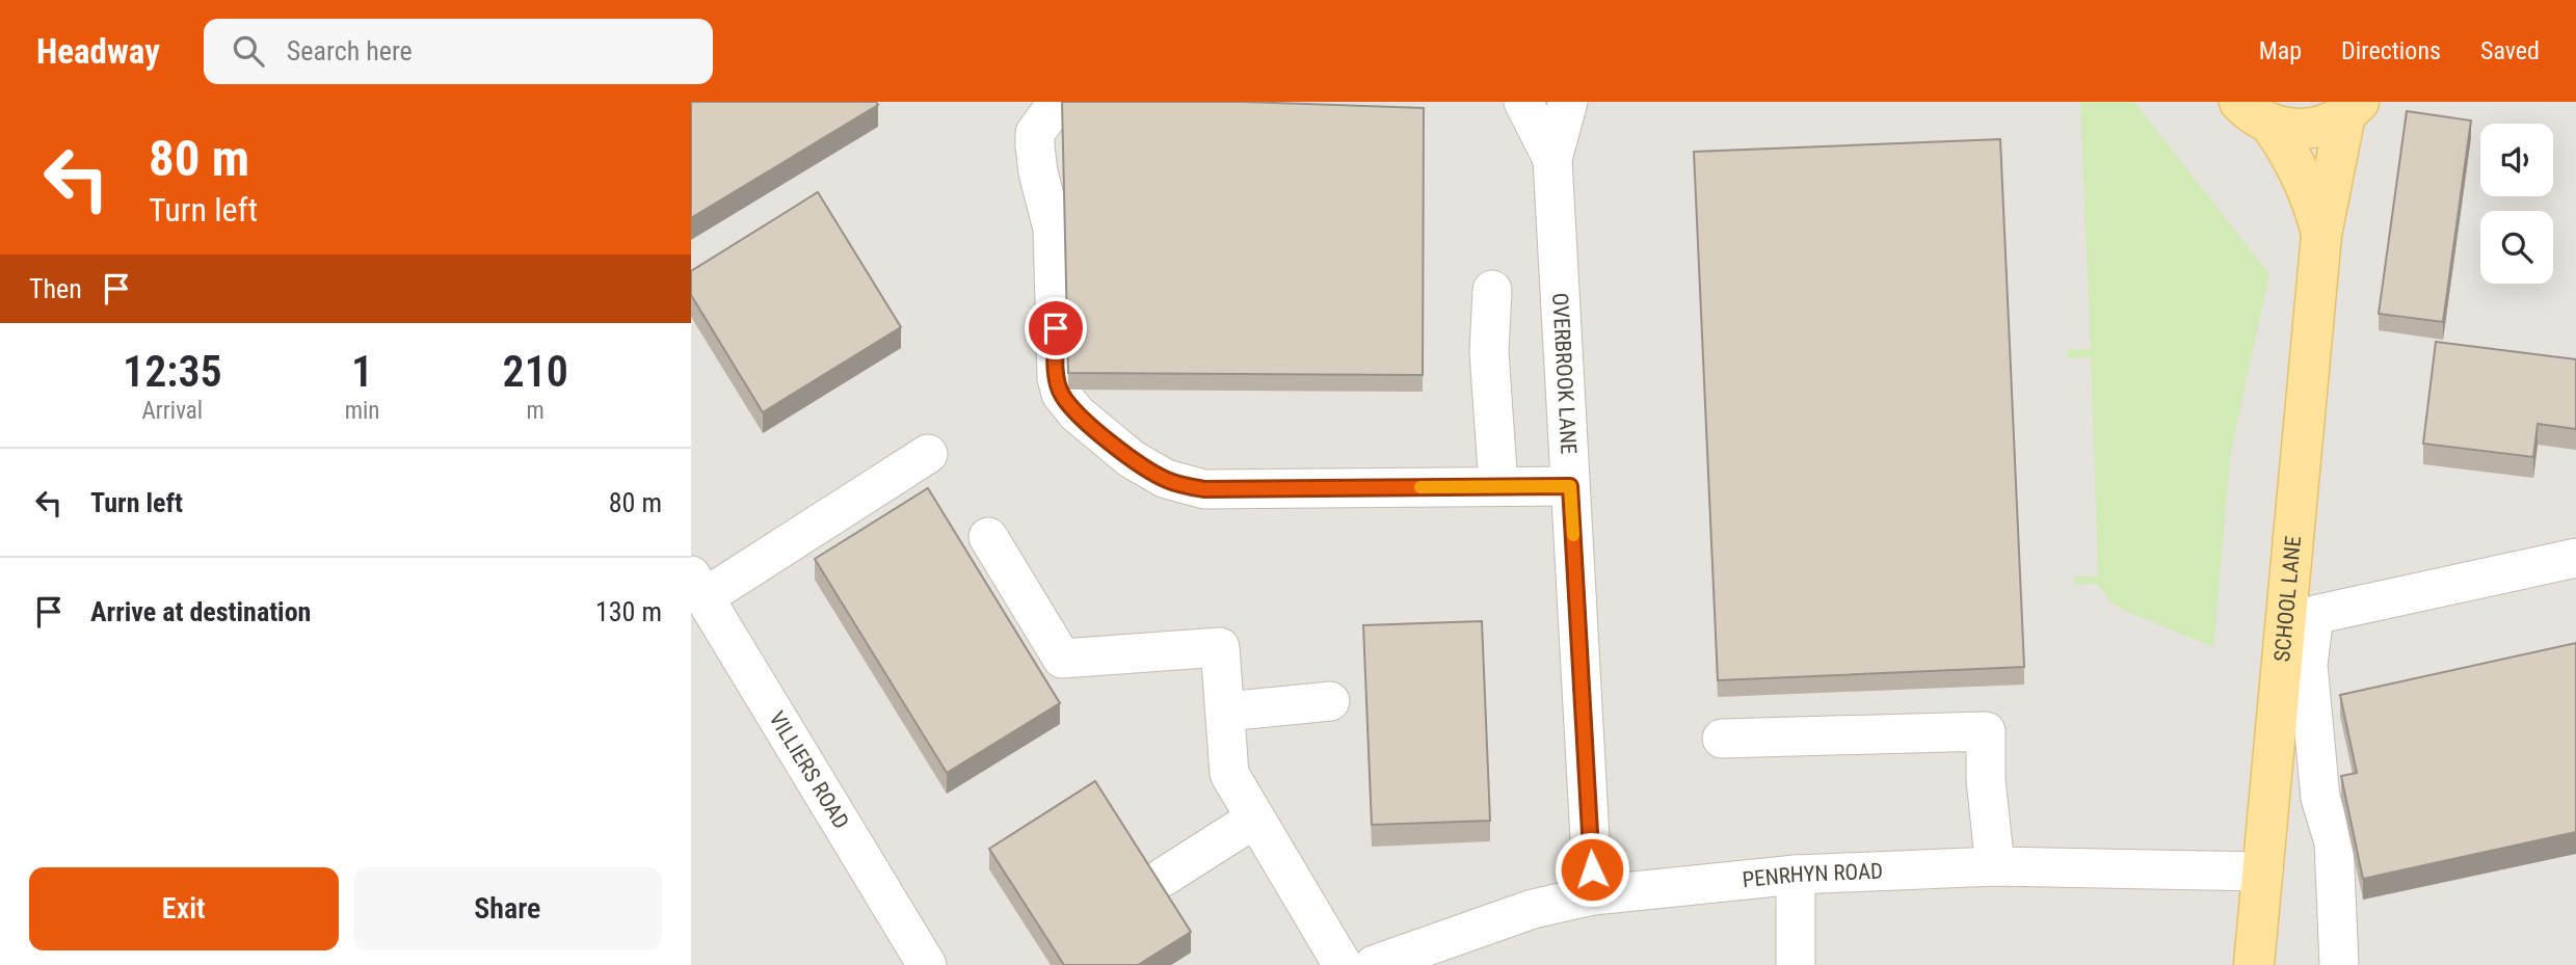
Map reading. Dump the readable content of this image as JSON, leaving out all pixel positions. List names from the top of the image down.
{
  "streets": {
    "main road": ["SCHOOL LANE"],
    "street": ["OVERBROOK LANE", "VILLIERS ROAD", "PENRHYN ROAD"]
  },
  "crossings": [
    ["OVERBROOK LANE", "PENRHYN ROAD"],
    ["SCHOOL LANE", "PENRHYN ROAD"]
  ],
  "page": {
    "header": "Headway",
    "search": "Search here",
    "nav": ["Map", "Directions", "Saved"],
    "turn": ["80 m", "Turn left"],
    "then": "Then",
    "eta": [
      "12:35",
      "Arrival",
      "1",
      "min",
      "210",
      "m"
    ],
    "list": [
      {
        "name": "Turn left",
        "value": "80 m"
      },
      {
        "name": "Arrive at destination",
        "value": "130 m"
      }
    ],
    "buttons": ["Exit", "Share"]
  }
}
